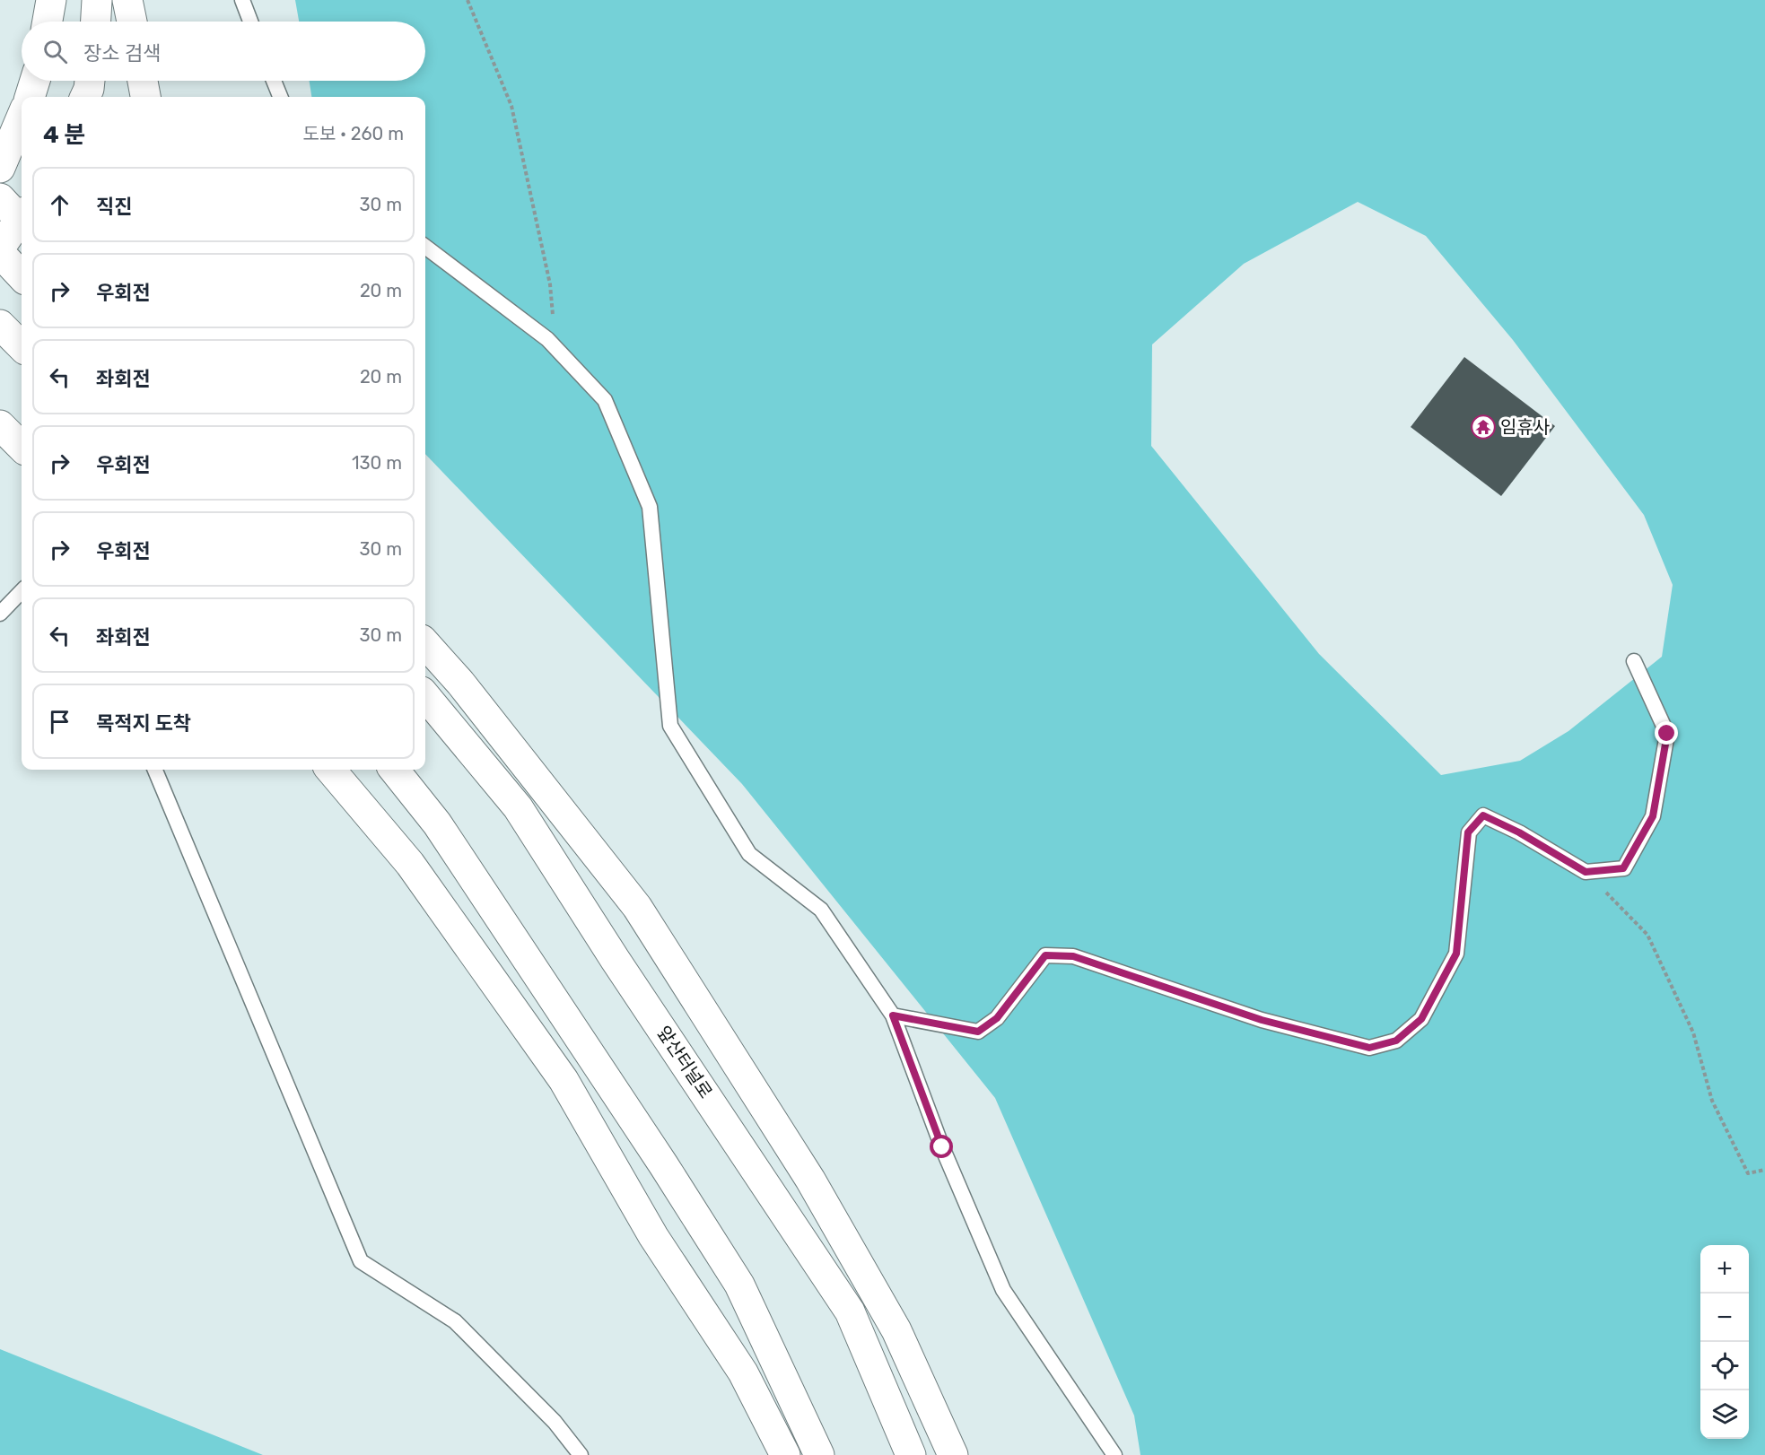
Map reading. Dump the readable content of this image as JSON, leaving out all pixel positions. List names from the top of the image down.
{
  "streets": {
    "highway": ["앞산터널로"]
  },
  "places": {
    "temple": ["임휴사"]
  },
  "page": {
    "search": "장소 검색",
    "heading": ["4 분", "도보 · 260 m"],
    "list": [
      ["직진", "30 m"],
      ["우회전", "20 m"],
      ["좌회전", "20 m"],
      ["우회전", "130 m"],
      ["우회전", "30 m"],
      ["좌회전", "30 m"],
      "목적지 도착"
    ],
    "map_buttons": ["+", "−"]
  }
}
